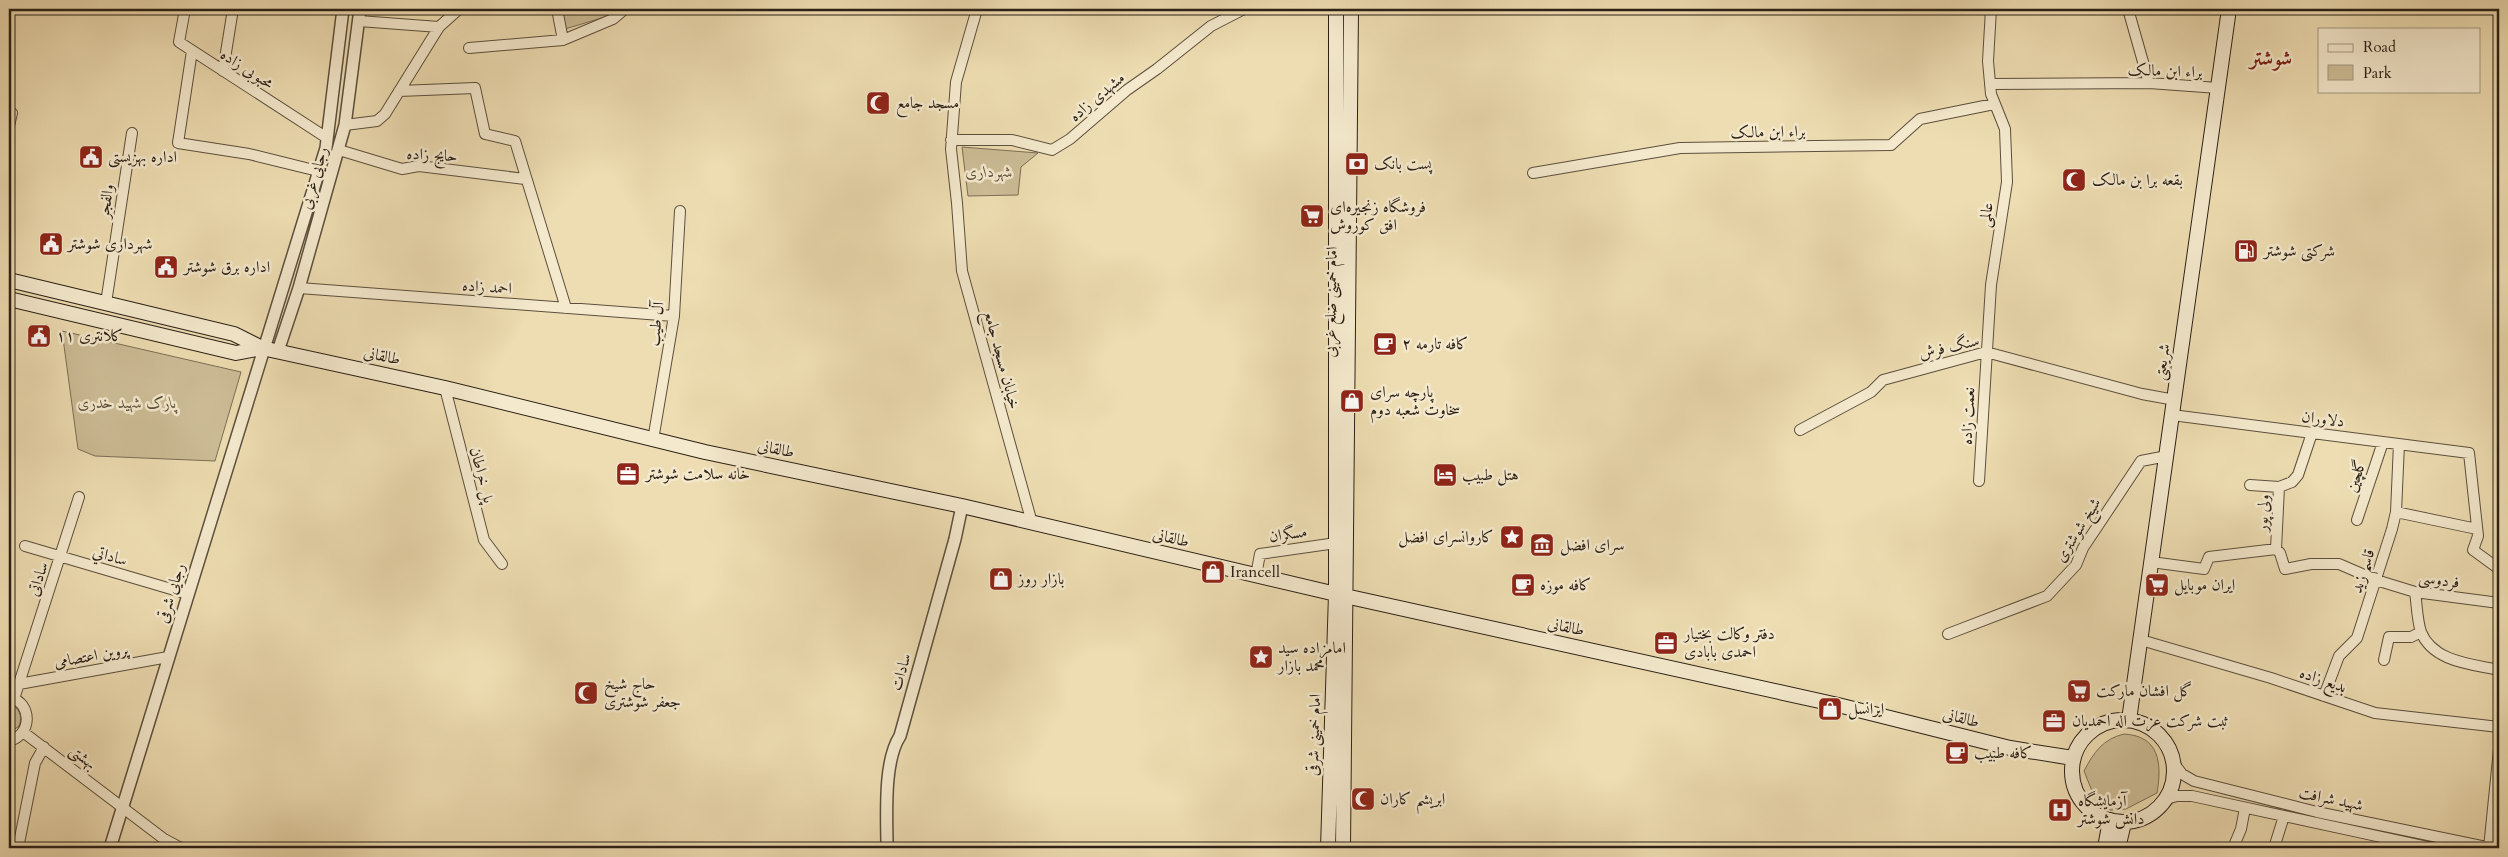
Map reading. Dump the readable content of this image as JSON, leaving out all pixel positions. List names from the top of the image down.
{
  "streets": {
    "main road": [
      "امام خمینی ضلع غربی",
      "طالقانی",
      "شریعتی",
      "امام خمینی شرقی"
    ],
    "street": [
      "محبوبی زاده",
      "براء ابن مالک",
      "مشهدی زاده",
      "حایج زاده",
      "رجایی غربی",
      "والفجر",
      "عالمی",
      "احمد زاده",
      "آل طیب",
      "سنگ فرش",
      "خیابان مسجد جامع",
      "نعمت زاده",
      "دلاوران",
      "پل خراطان",
      "گلچین",
      "ولی پور",
      "شیخ شوشتری",
      "مسگران",
      "ساداتي",
      "قاسم زید",
      "ساداتی",
      "فردوسی",
      "رجایی شرقی",
      "پروین اعتصامی",
      "سادات",
      "بدیع زاده",
      "بهشتی",
      "شهید شرافت"
    ]
  },
  "crossings": [
    ["محبوبی زاده", "رجایی غربی"],
    ["براء ابن مالک", "عالمی"],
    ["براء ابن مالک", "شریعتی"],
    ["مشهدی زاده", "خیابان مسجد جامع"],
    ["حایج زاده", "رجایی غربی"],
    ["رجایی غربی", "احمد زاده"],
    ["رجایی غربی", "طالقانی"],
    ["رجایی غربی", "رجایی شرقی"],
    ["والفجر", "طالقانی"],
    ["عالمی", "سنگ فرش"],
    ["عالمی", "نعمت زاده"],
    ["احمد زاده", "آل طیب"],
    ["امام خمینی ضلع غربی", "طالقانی"],
    ["امام خمینی ضلع غربی", "مسگران"],
    ["امام خمینی ضلع غربی", "امام خمینی شرقی"],
    ["آل طیب", "طالقانی"],
    ["سنگ فرش", "شریعتی"],
    ["سنگ فرش", "نعمت زاده"],
    ["طالقانی", "خیابان مسجد جامع"],
    ["طالقانی", "شریعتی"],
    ["طالقانی", "پل خراطان"],
    ["طالقانی", "رجایی شرقی"],
    ["طالقانی", "سادات"],
    ["طالقانی", "امام خمینی شرقی"],
    ["طالقانی", "شهید شرافت"],
    ["شریعتی", "دلاوران"],
    ["شریعتی", "شیخ شوشتری"],
    ["شریعتی", "بدیع زاده"],
    ["شریعتی", "شهید شرافت"],
    ["دلاوران", "گلچین"],
    ["دلاوران", "ولی پور"],
    ["دلاوران", "قاسم زید"],
    ["ولی پور", "فردوسی"],
    ["ساداتي", "ساداتی"],
    ["ساداتي", "رجایی شرقی"],
    ["قاسم زید", "فردوسی"],
    ["قاسم زید", "بدیع زاده"],
    ["ساداتی", "پروین اعتصامی"],
    ["رجایی شرقی", "پروین اعتصامی"],
    ["رجایی شرقی", "بهشتی"]
  ],
  "districts": ["شوشتر"],
  "parks": ["شهرداری", "پارک شهید خدری"],
  "places": {
    "mosque": [
      "مسجد جامع",
      "بقعه برا بن مالک",
      "حاج شیخ جعفر شوشتری",
      "ابریشم کاران"
    ],
    "public building": [
      "اداره بهزیستی",
      "شهرداری شوشتر",
      "اداره برق شوشتر",
      "کلانتری ۱۱"
    ],
    "bank": ["پست بانک"],
    "supermarket": ["فروشگاه زنجیره‌ای افق کوروش", "ایران موبایل", "گل افشان مارکت"],
    "fuel station": ["شرکتی شوشتر"],
    "cafe": ["کافه تارمه ۲", "کافه موزه", "کافه طبیب"],
    "shop": [
      "پارچه سرای سخاوت شعبه دوم",
      "Irancell",
      "بازار روز",
      "ایرانسل"
    ],
    "office": ["خانه سلامت شوشتر", "دفتر وکالت بختیار احمدی بابادی", "ثبت شرکت عزت اله احمدیان"],
    "hotel": ["هتل طبیب"],
    "place": ["کاروانسرای افضل", "امامزاده سید محمد بازار"],
    "museum": ["سرای افضل"],
    "hospital": ["آزمایشگاه دانش شوشتر"]
  },
  "legend": ["Road", "Park"]
}
